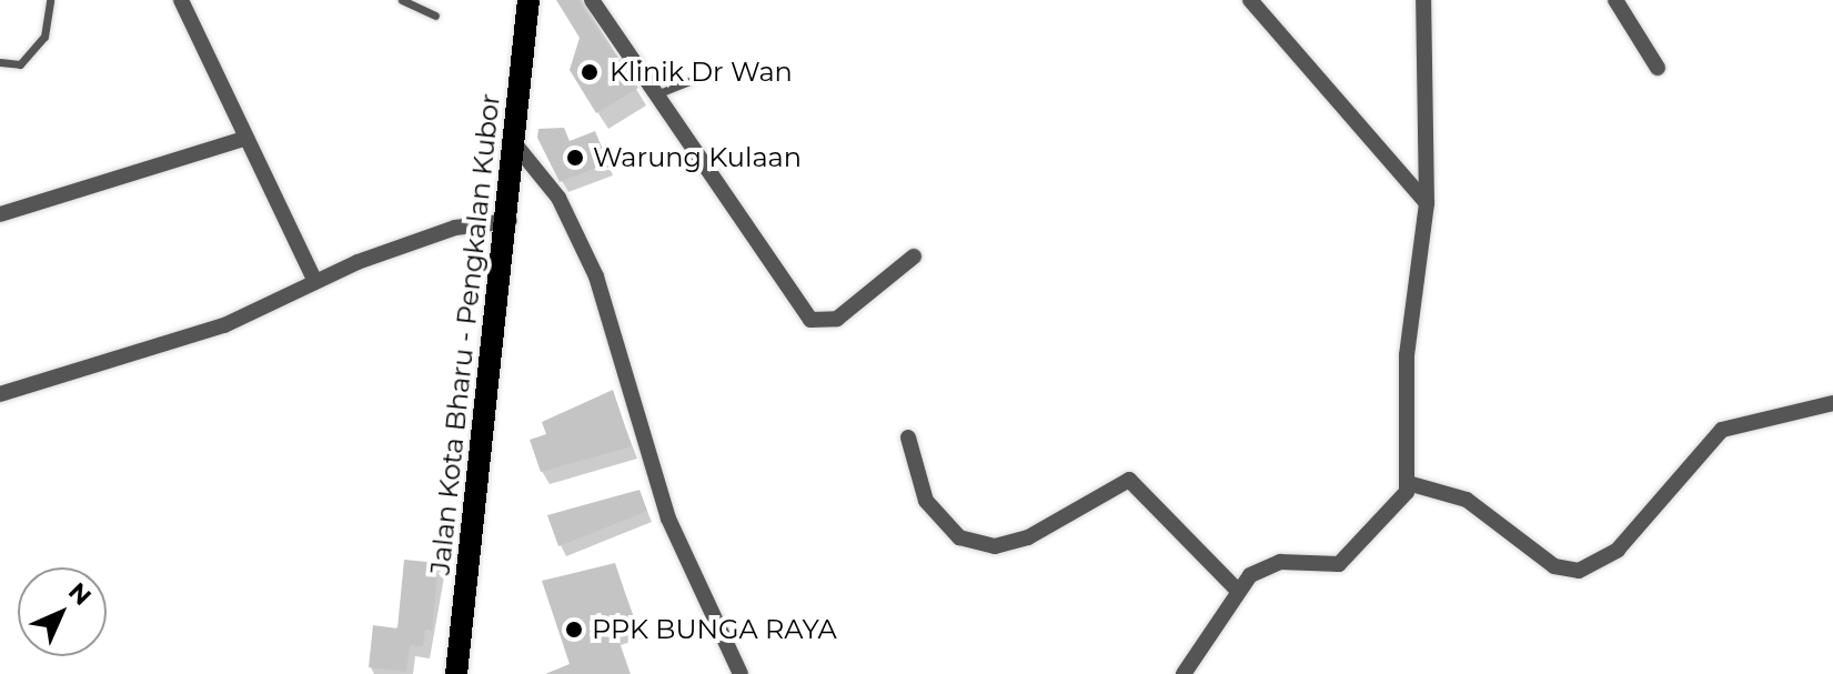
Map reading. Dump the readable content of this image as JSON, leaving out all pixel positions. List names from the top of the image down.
{
  "streets": {
    "main road": ["Jalan Kota Bharu - Pengkalan Kubor"]
  },
  "places": ["Klinik Dr Wan", "Warung Kulaan", "PPK BUNGA RAYA"],
  "north": "top right"
}
